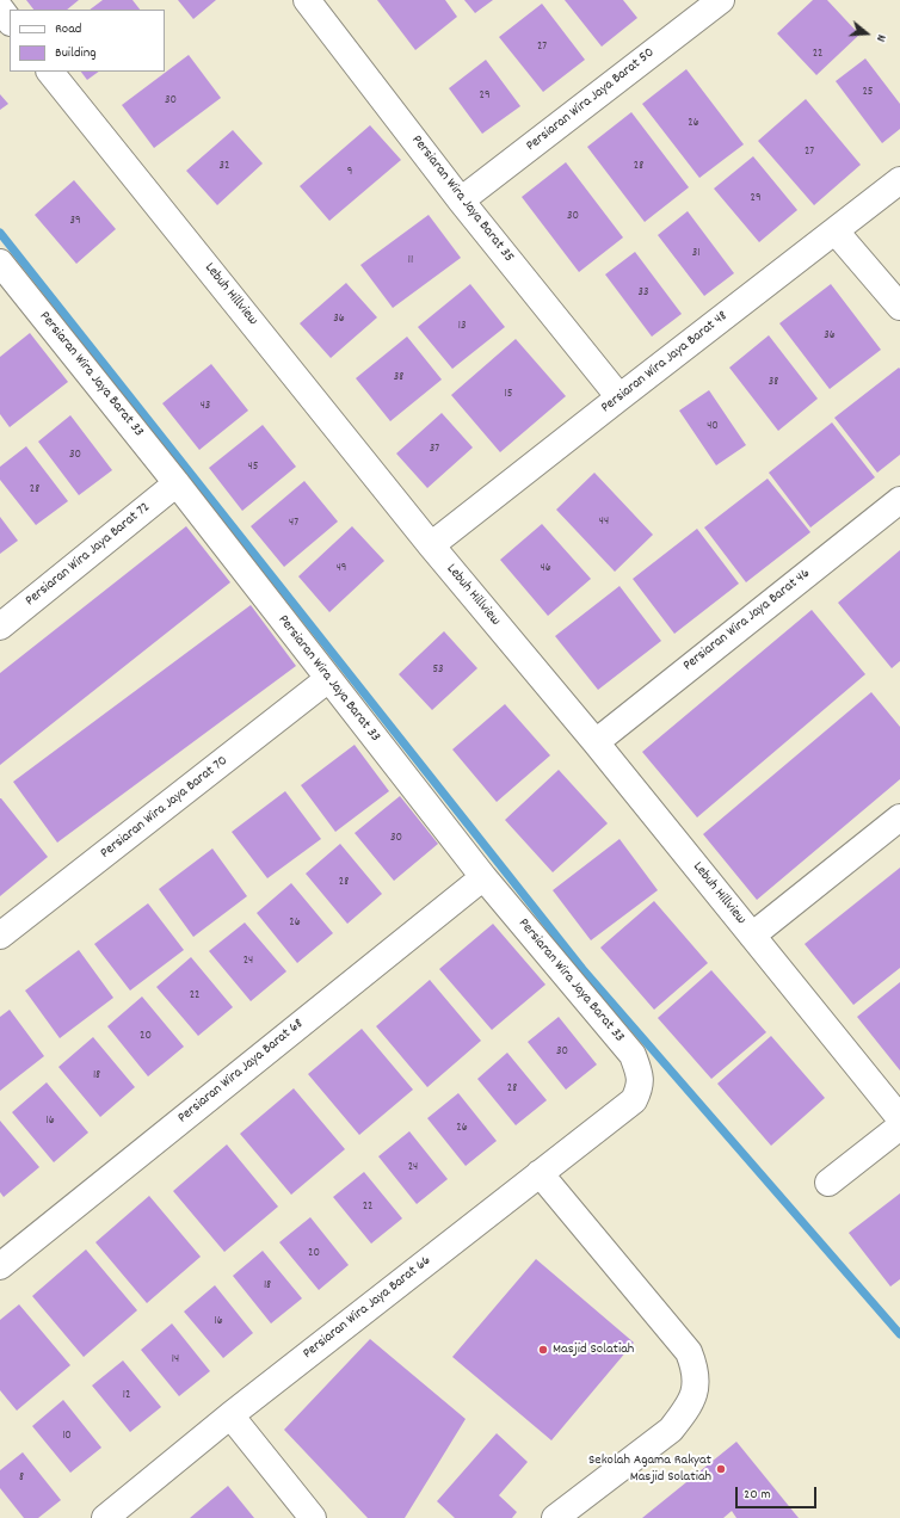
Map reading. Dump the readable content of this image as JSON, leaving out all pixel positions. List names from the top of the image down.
{
  "streets": {
    "street": [
      "Persiaran Wira Jaya Barat 50",
      "Persiaran Wira Jaya Barat 35",
      "Lebuh Hillview",
      "Persiaran Wira Jaya Barat 48",
      "Persiaran Wira Jaya Barat 33",
      "Persiaran Wira Jaya Barat 72",
      "Persiaran Wira Jaya Barat 46",
      "Persiaran Wira Jaya Barat 70",
      "Persiaran Wira Jaya Barat 68",
      "Persiaran Wira Jaya Barat 66"
    ]
  },
  "crossings": [
    ["Persiaran Wira Jaya Barat 50", "Persiaran Wira Jaya Barat 35"],
    ["Persiaran Wira Jaya Barat 35", "Persiaran Wira Jaya Barat 48"],
    ["Lebuh Hillview", "Persiaran Wira Jaya Barat 48"],
    ["Lebuh Hillview", "Persiaran Wira Jaya Barat 46"],
    ["Persiaran Wira Jaya Barat 33", "Persiaran Wira Jaya Barat 72"],
    ["Persiaran Wira Jaya Barat 33", "Persiaran Wira Jaya Barat 70"],
    ["Persiaran Wira Jaya Barat 33", "Persiaran Wira Jaya Barat 68"],
    ["Persiaran Wira Jaya Barat 33", "Persiaran Wira Jaya Barat 66"]
  ],
  "places": ["Masjid Solatiah", "Sekolah Agama Rakyat Masjid Solatiah"],
  "house_numbers": [
    "27",
    "22",
    "25",
    "29",
    "30",
    "26",
    "27",
    "32",
    "28",
    "9",
    "29",
    "30",
    "39",
    "31",
    "11",
    "33",
    "36",
    "13",
    "36",
    "38",
    "38",
    "15",
    "43",
    "40",
    "37",
    "30",
    "45",
    "28",
    "44",
    "47",
    "49",
    "46",
    "53",
    "30",
    "28",
    "26",
    "24",
    "22",
    "20",
    "30",
    "18",
    "28",
    "16",
    "26",
    "24",
    "22",
    "20",
    "18",
    "16",
    "14",
    "12",
    "10",
    "8"
  ],
  "legend": ["Road", "Building"],
  "scale_bar": "20 m",
  "north": "right"
}
